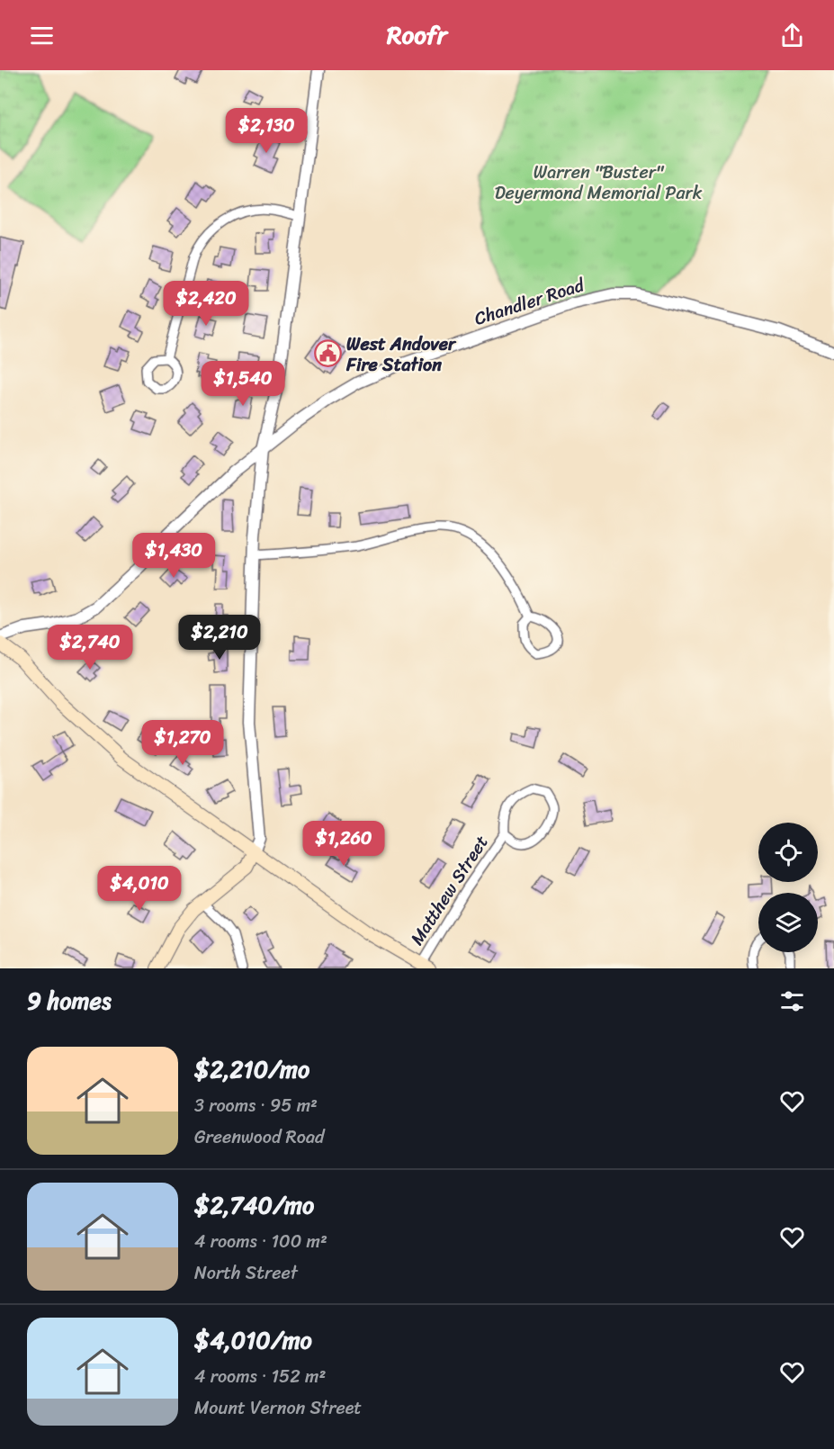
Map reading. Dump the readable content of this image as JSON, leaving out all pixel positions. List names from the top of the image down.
{
  "streets": {
    "street": ["Chandler Road", "Matthew Street"]
  },
  "parks": ["Warren \"Buster\" Deyermond Memorial Park"],
  "places": {
    "public building": ["West Andover Fire Station"]
  },
  "page": {
    "header": "Roofr",
    "price": [
      "$2,130",
      "$2,420",
      "$1,540",
      "$1,430",
      "$2,210",
      "$2,740",
      "$1,270",
      "$1,260",
      "$4,010"
    ],
    "heading": "9 homes",
    "list": [
      {
        "name": "$2,210/mo",
        "note": "3 rooms · 95 m² · Greenwood Road"
      },
      {
        "name": "$2,740/mo",
        "note": "4 rooms · 100 m² · North Street"
      },
      {
        "name": "$4,010/mo",
        "note": "4 rooms · 152 m² · Mount Vernon Street"
      }
    ]
  }
}
